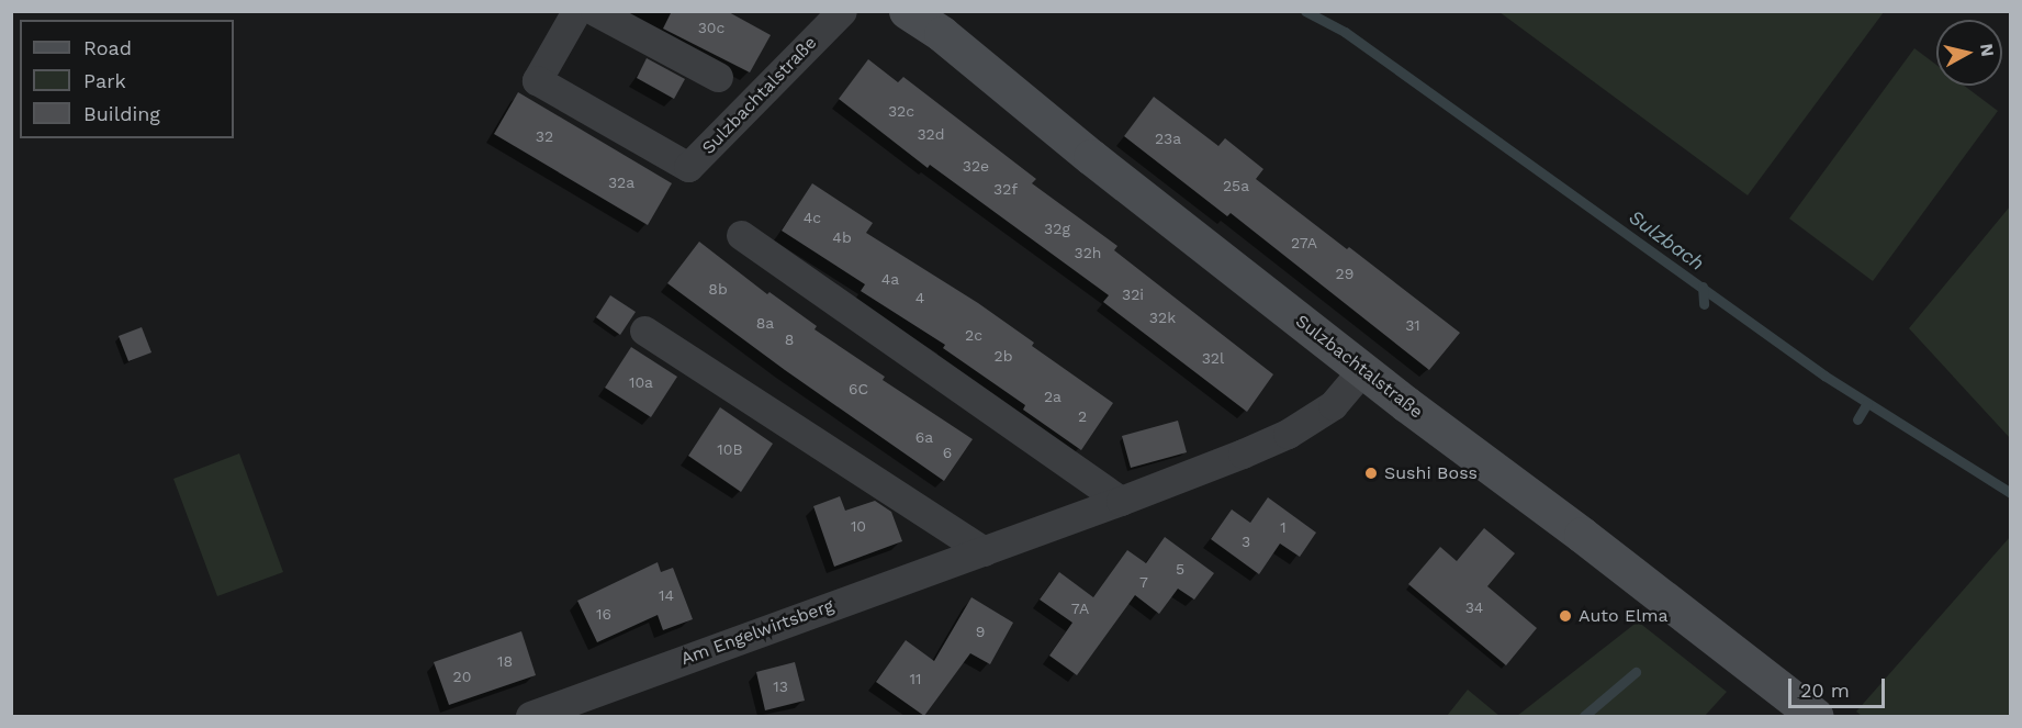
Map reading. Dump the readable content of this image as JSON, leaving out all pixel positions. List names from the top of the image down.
{
  "streets": {
    "main road": ["Sulzbachtalstraße"],
    "street": ["Am Engelwirtsberg"]
  },
  "crossings": [
    ["Sulzbachtalstraße", "Am Engelwirtsberg"]
  ],
  "water": ["Sulzbach"],
  "places": ["Sushi Boss", "Auto Elma"],
  "house_numbers": [
    "30c",
    "32c",
    "32d",
    "32",
    "23a",
    "32e",
    "32a",
    "25a",
    "32f",
    "4c",
    "32g",
    "4b",
    "27A",
    "32h",
    "29",
    "4a",
    "8b",
    "32i",
    "4",
    "32k",
    "8a",
    "31",
    "2c",
    "8",
    "2b",
    "32l",
    "10a",
    "6C",
    "2a",
    "2",
    "6a",
    "10B",
    "6",
    "10",
    "1",
    "3",
    "5",
    "7",
    "14",
    "34",
    "7A",
    "16",
    "9",
    "18",
    "20",
    "11",
    "13"
  ],
  "legend": ["Road", "Park", "Building"],
  "scale_bar": "20 m",
  "north": "right"
}
